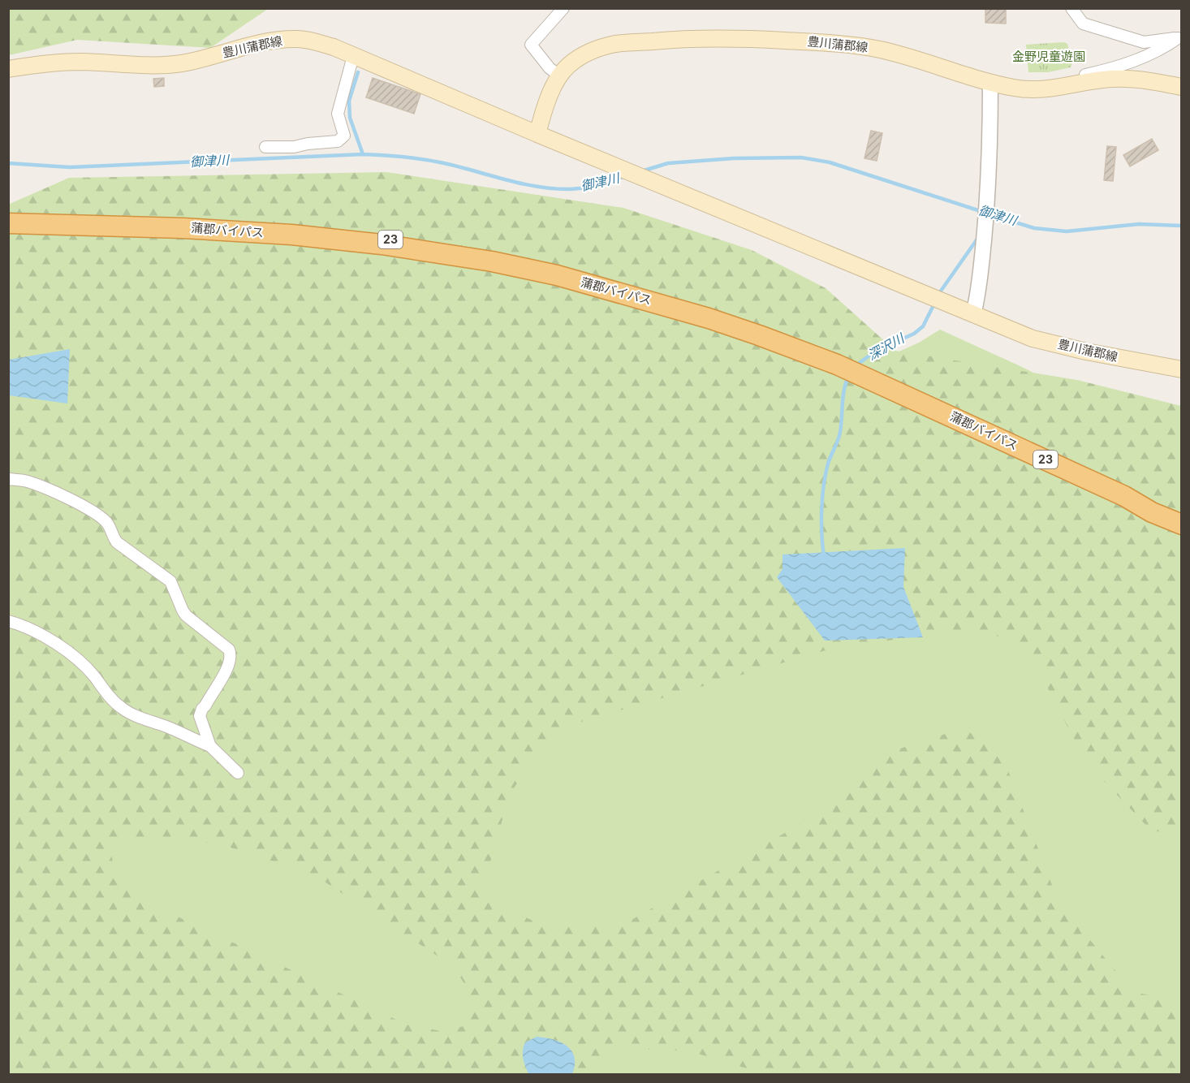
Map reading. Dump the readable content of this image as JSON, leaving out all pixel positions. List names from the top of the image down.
{
  "streets": {
    "highway": ["蒲郡バイパス", "23"],
    "main road": ["豊川蒲郡線"]
  },
  "water": ["御津川", "深沢川"],
  "parks": ["金野児童遊園"]
}
